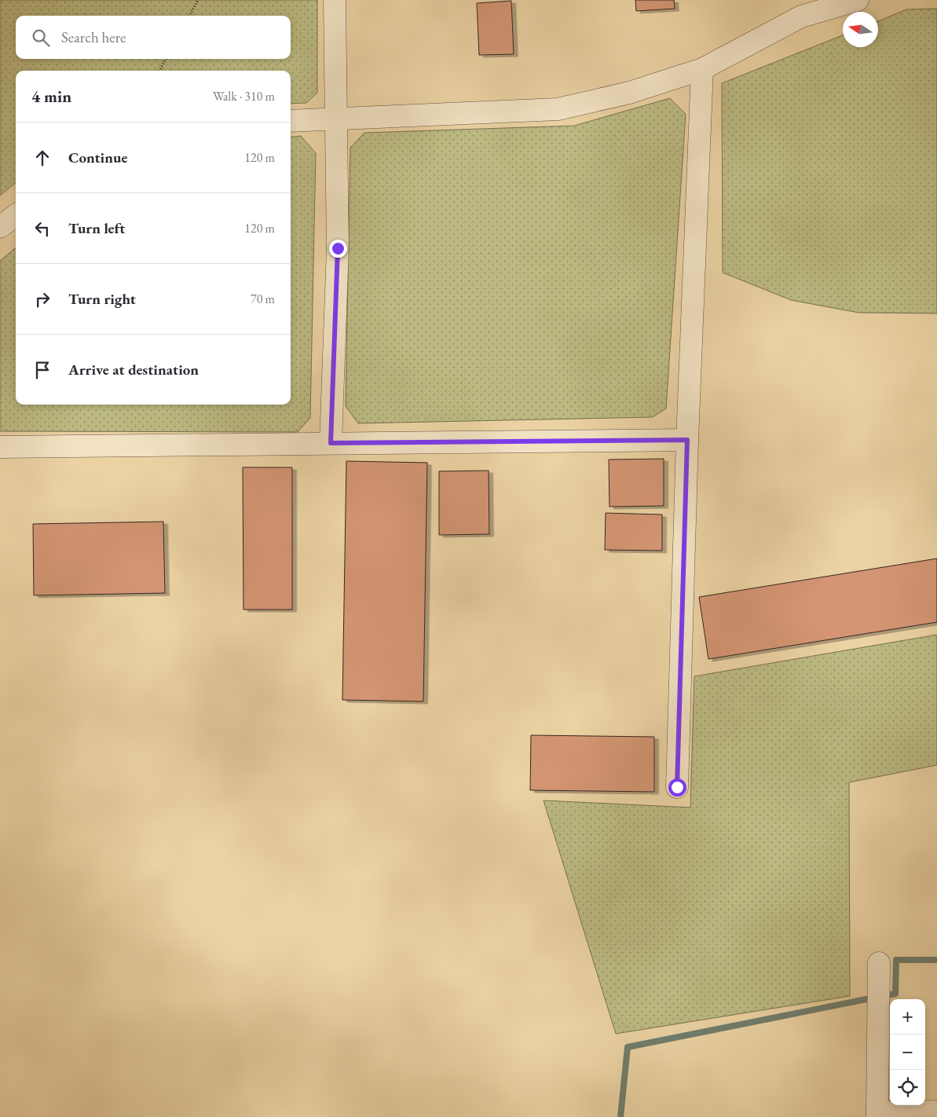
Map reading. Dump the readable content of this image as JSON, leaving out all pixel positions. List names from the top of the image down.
{
  "north": "left",
  "page": {
    "search": "Search here",
    "heading": ["4 min", "Walk · 310 m"],
    "list": [
      ["Continue", "120 m"],
      ["Turn left", "120 m"],
      ["Turn right", "70 m"],
      "Arrive at destination"
    ],
    "map_buttons": ["+", "−"]
  }
}
